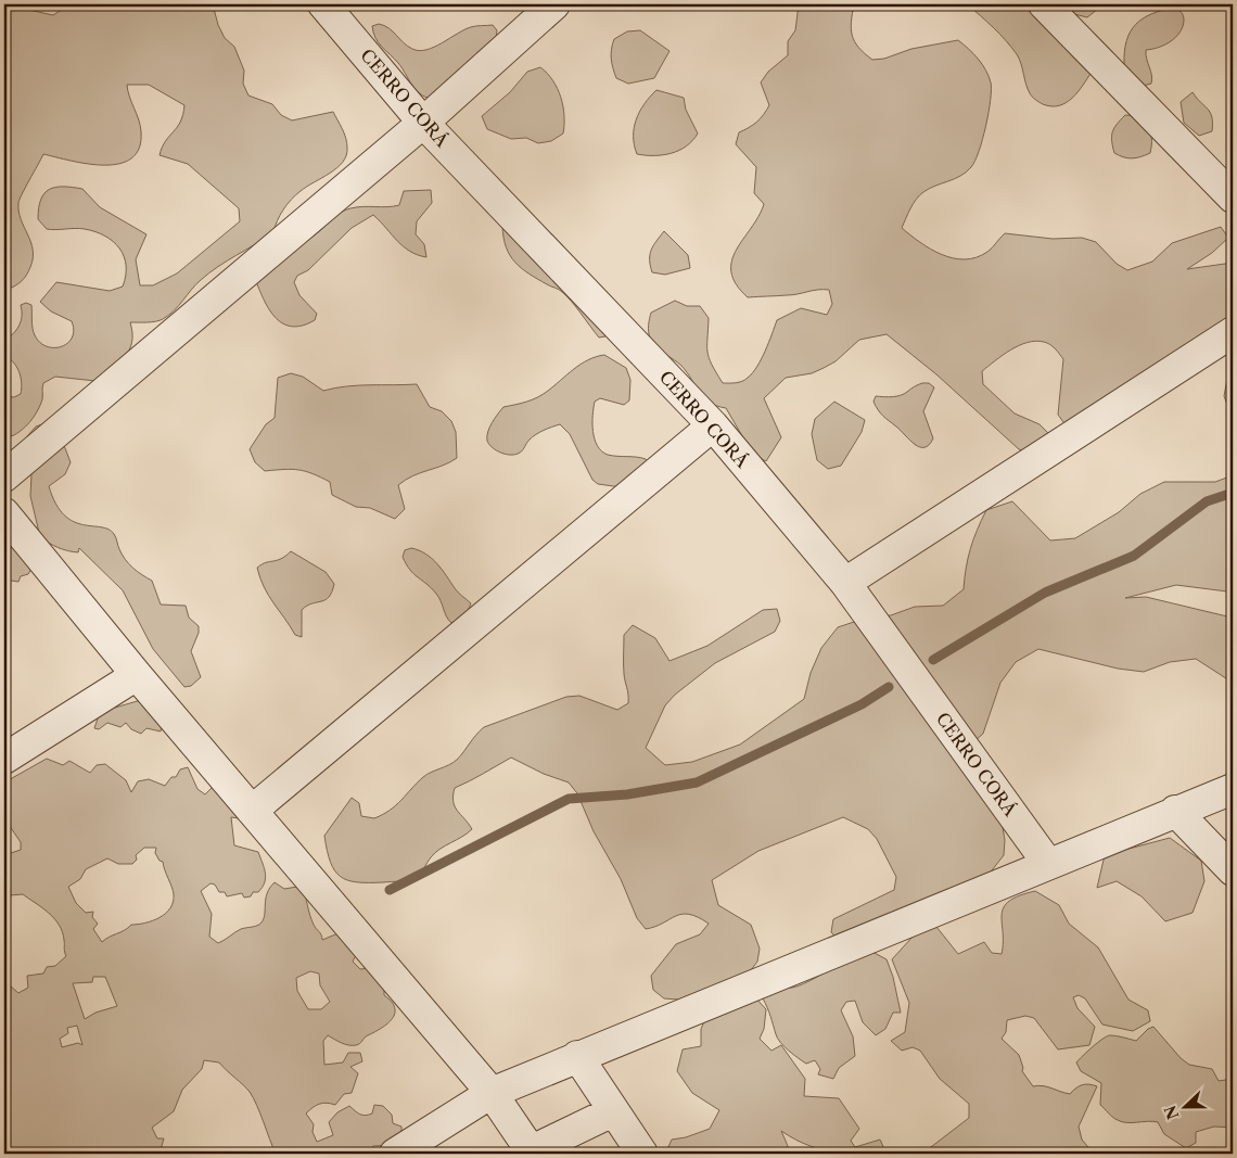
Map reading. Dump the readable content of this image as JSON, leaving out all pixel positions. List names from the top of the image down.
{
  "streets": {
    "street": ["CERRO CORÁ"]
  },
  "north": "left"
}
